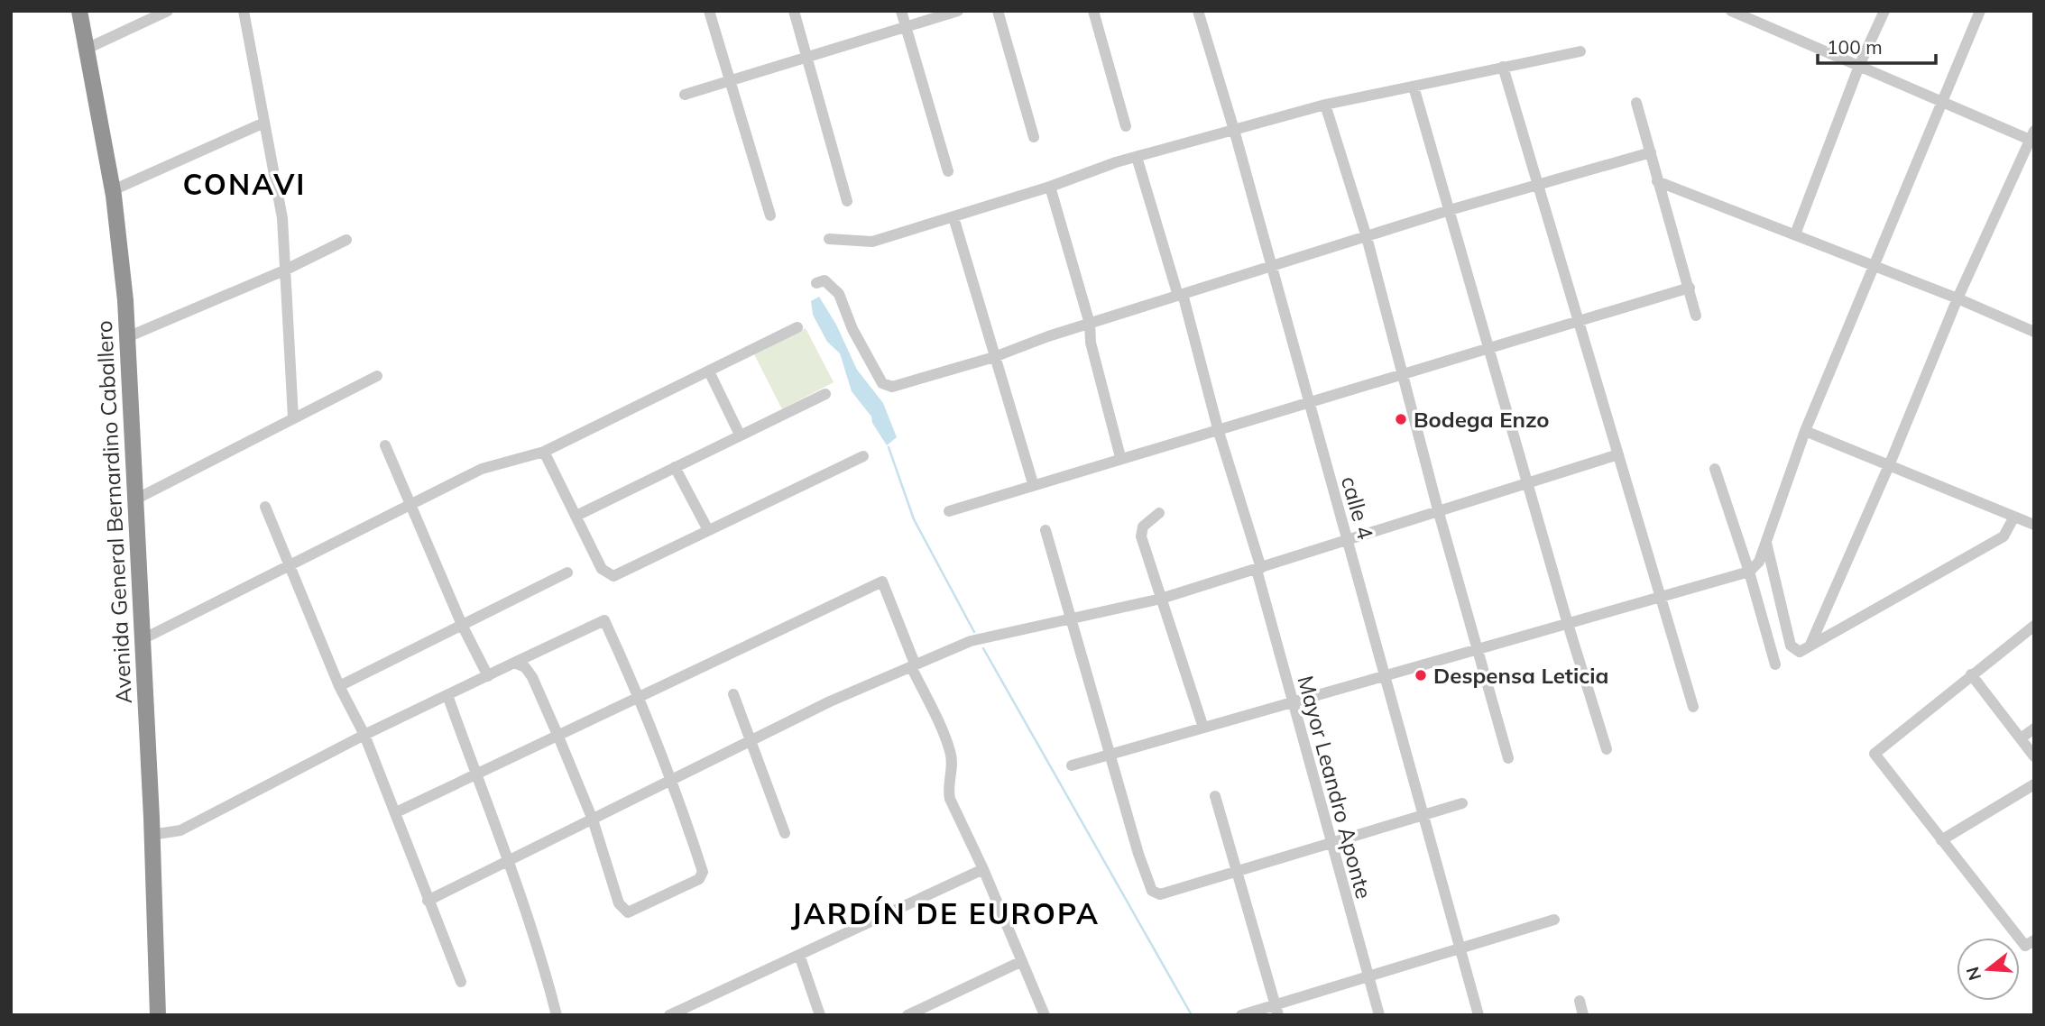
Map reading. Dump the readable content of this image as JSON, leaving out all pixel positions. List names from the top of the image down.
{
  "streets": {
    "highway": ["Avenida General Bernardino Caballero"],
    "street": ["calle 4", "Mayor Leandro Aponte"]
  },
  "districts": ["CONAVI", "JARDÍN DE EUROPA"],
  "places": ["Bodega Enzo", "Despensa Leticia"],
  "scale_bar": "100 m",
  "north": "left"
}
